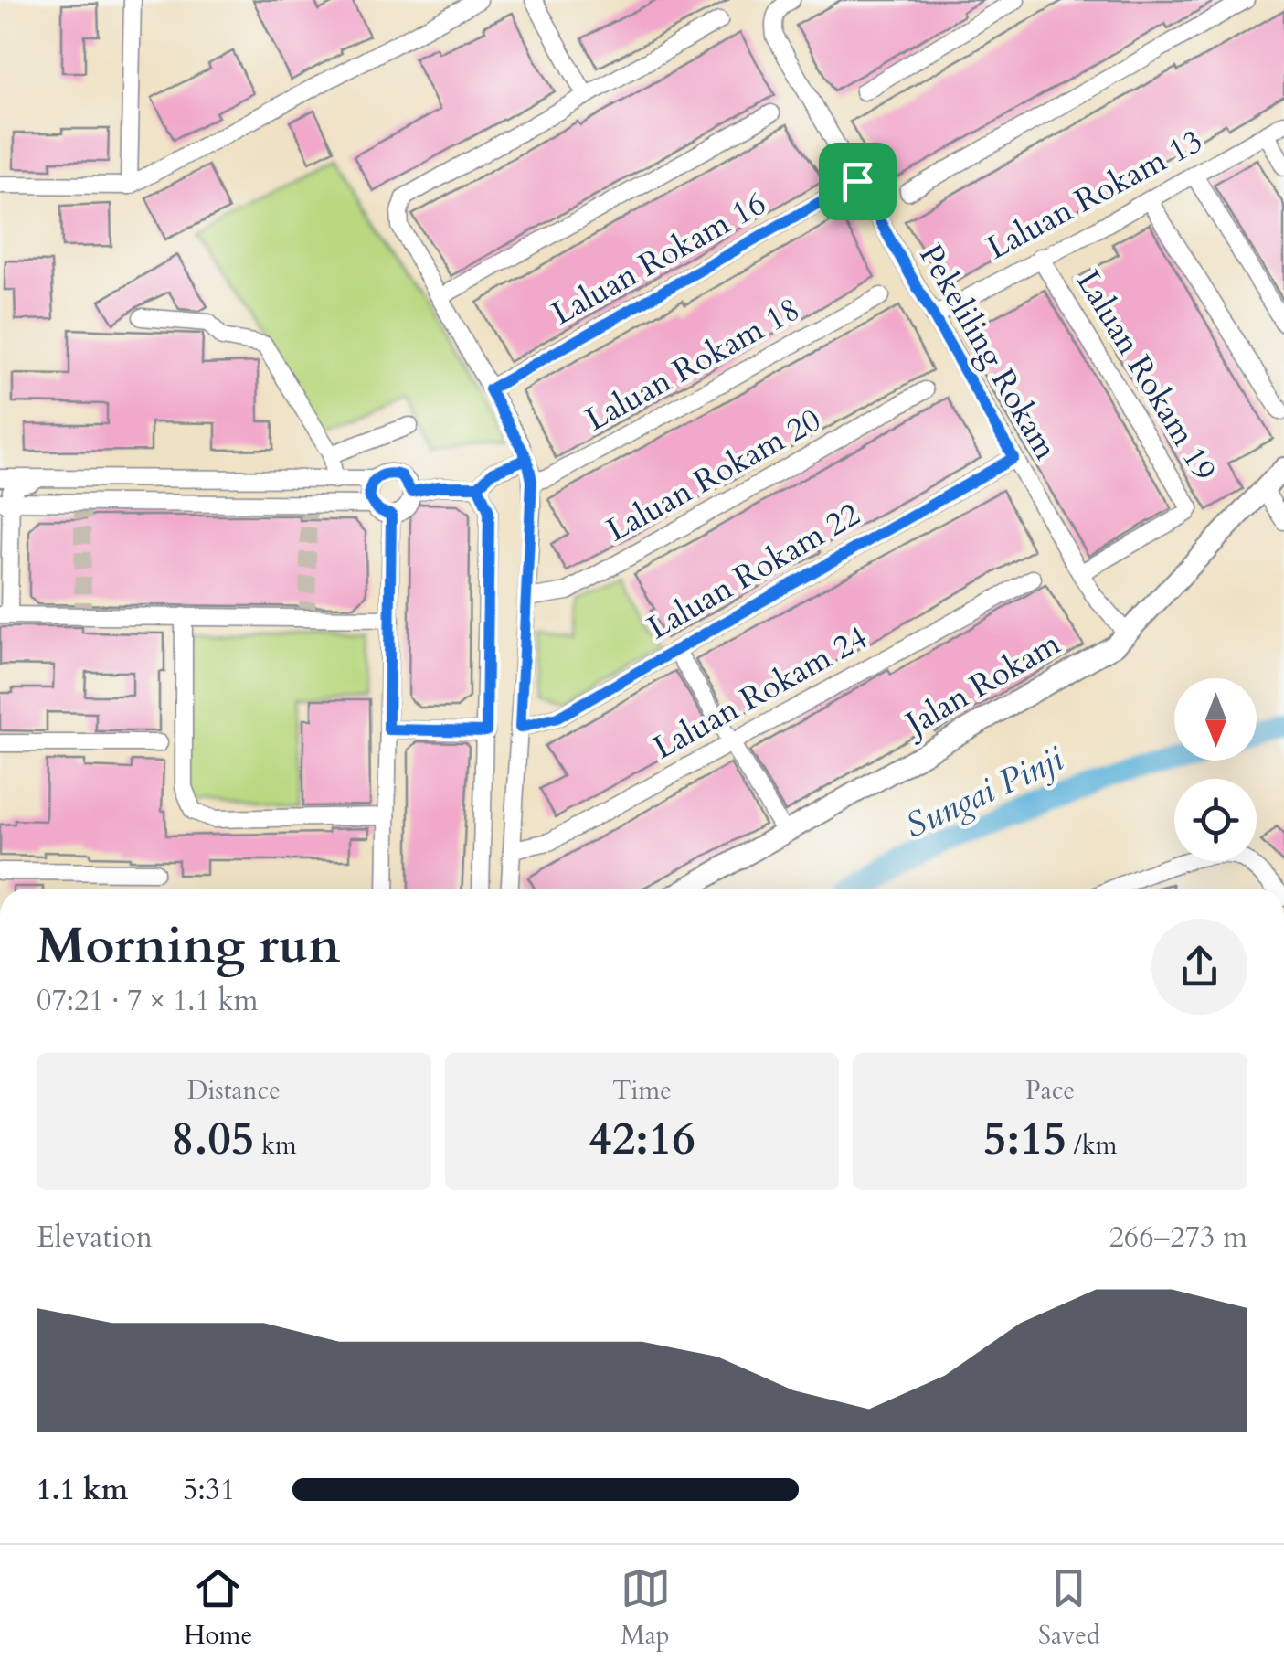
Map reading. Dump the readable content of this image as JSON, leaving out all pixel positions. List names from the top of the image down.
{
  "streets": {
    "main road": ["Jalan Rokam"],
    "street": [
      "Laluan Rokam 13",
      "Laluan Rokam 16",
      "Pekeliling Rokam",
      "Laluan Rokam 18",
      "Laluan Rokam 19",
      "Laluan Rokam 20",
      "Laluan Rokam 22",
      "Laluan Rokam 24"
    ]
  },
  "crossings": [
    ["Laluan Rokam 13", "Pekeliling Rokam"],
    ["Laluan Rokam 13", "Laluan Rokam 19"],
    ["Laluan Rokam 16", "Pekeliling Rokam"],
    ["Pekeliling Rokam", "Laluan Rokam 19"],
    ["Pekeliling Rokam", "Laluan Rokam 22"],
    ["Pekeliling Rokam", "Jalan Rokam"]
  ],
  "water": ["Sungai Pinji"],
  "north": "bottom",
  "page": {
    "heading": ["Morning run", "07:21 · 7 × 1.1 km"],
    "stats": [
      ["Distance", "8.05 km"],
      ["Time", "42:16"],
      ["Pace", "5:15 /km"]
    ],
    "chart": ["Elevation", "266–273 m"],
    "list": [
      {
        "name": "1.1 km",
        "note": "5:31"
      }
    ],
    "tabs": ["Home", "Map", "Saved"]
  }
}
